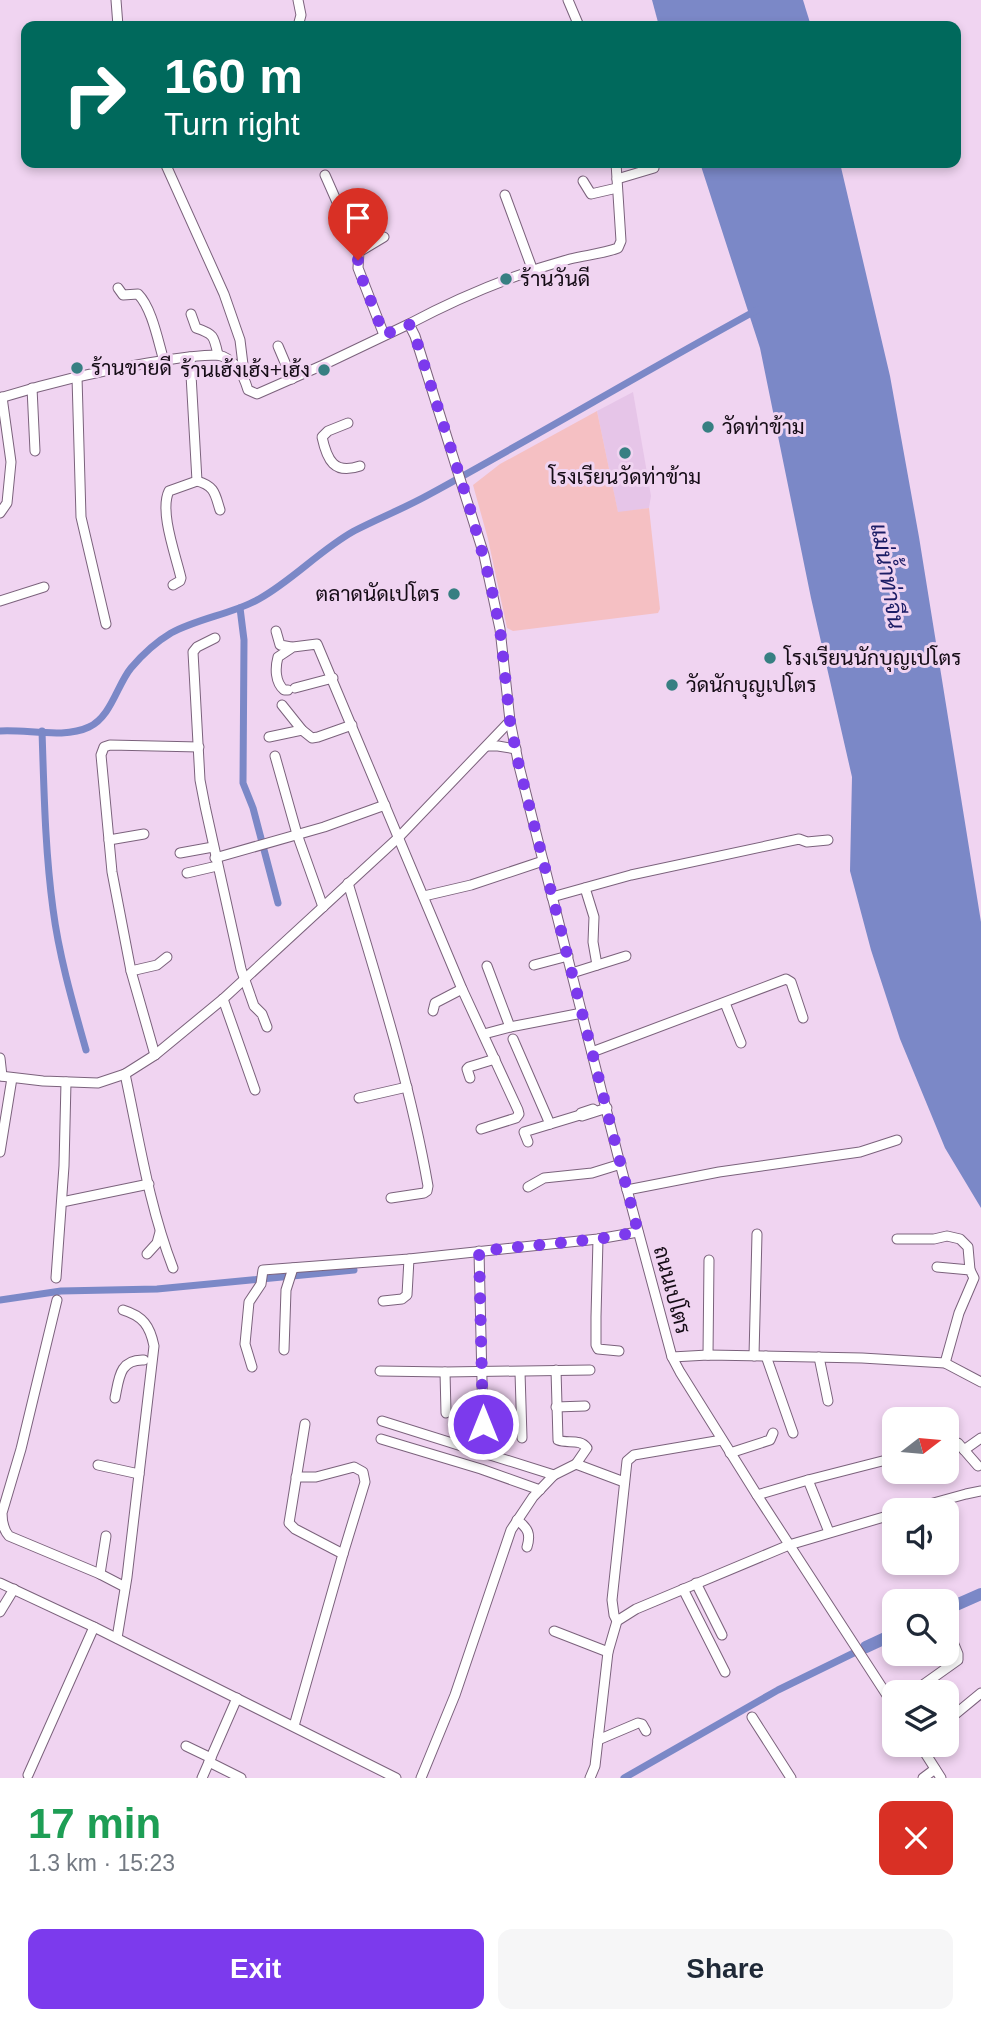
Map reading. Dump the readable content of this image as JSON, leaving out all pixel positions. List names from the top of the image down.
{
  "streets": {
    "street": ["ถนนเปโตร"]
  },
  "water": ["แม่น้ำท่าจีน"],
  "places": [
    "ร้านวันดี",
    "ร้านขายดี",
    "ร้านเฮ้งเฮ้ง+เฮ้ง",
    "วัดท่าข้าม",
    "โรงเรียนวัดท่าข้าม",
    "ตลาดนัดเปโตร",
    "โรงเรียนนักบุญเปโตร",
    "วัดนักบุญเปโตร"
  ],
  "north": "right",
  "page": {
    "turn": ["160 m", "Turn right"],
    "heading": ["17 min", "1.3 km · 15:23"],
    "buttons": ["Exit", "Share"]
  }
}
